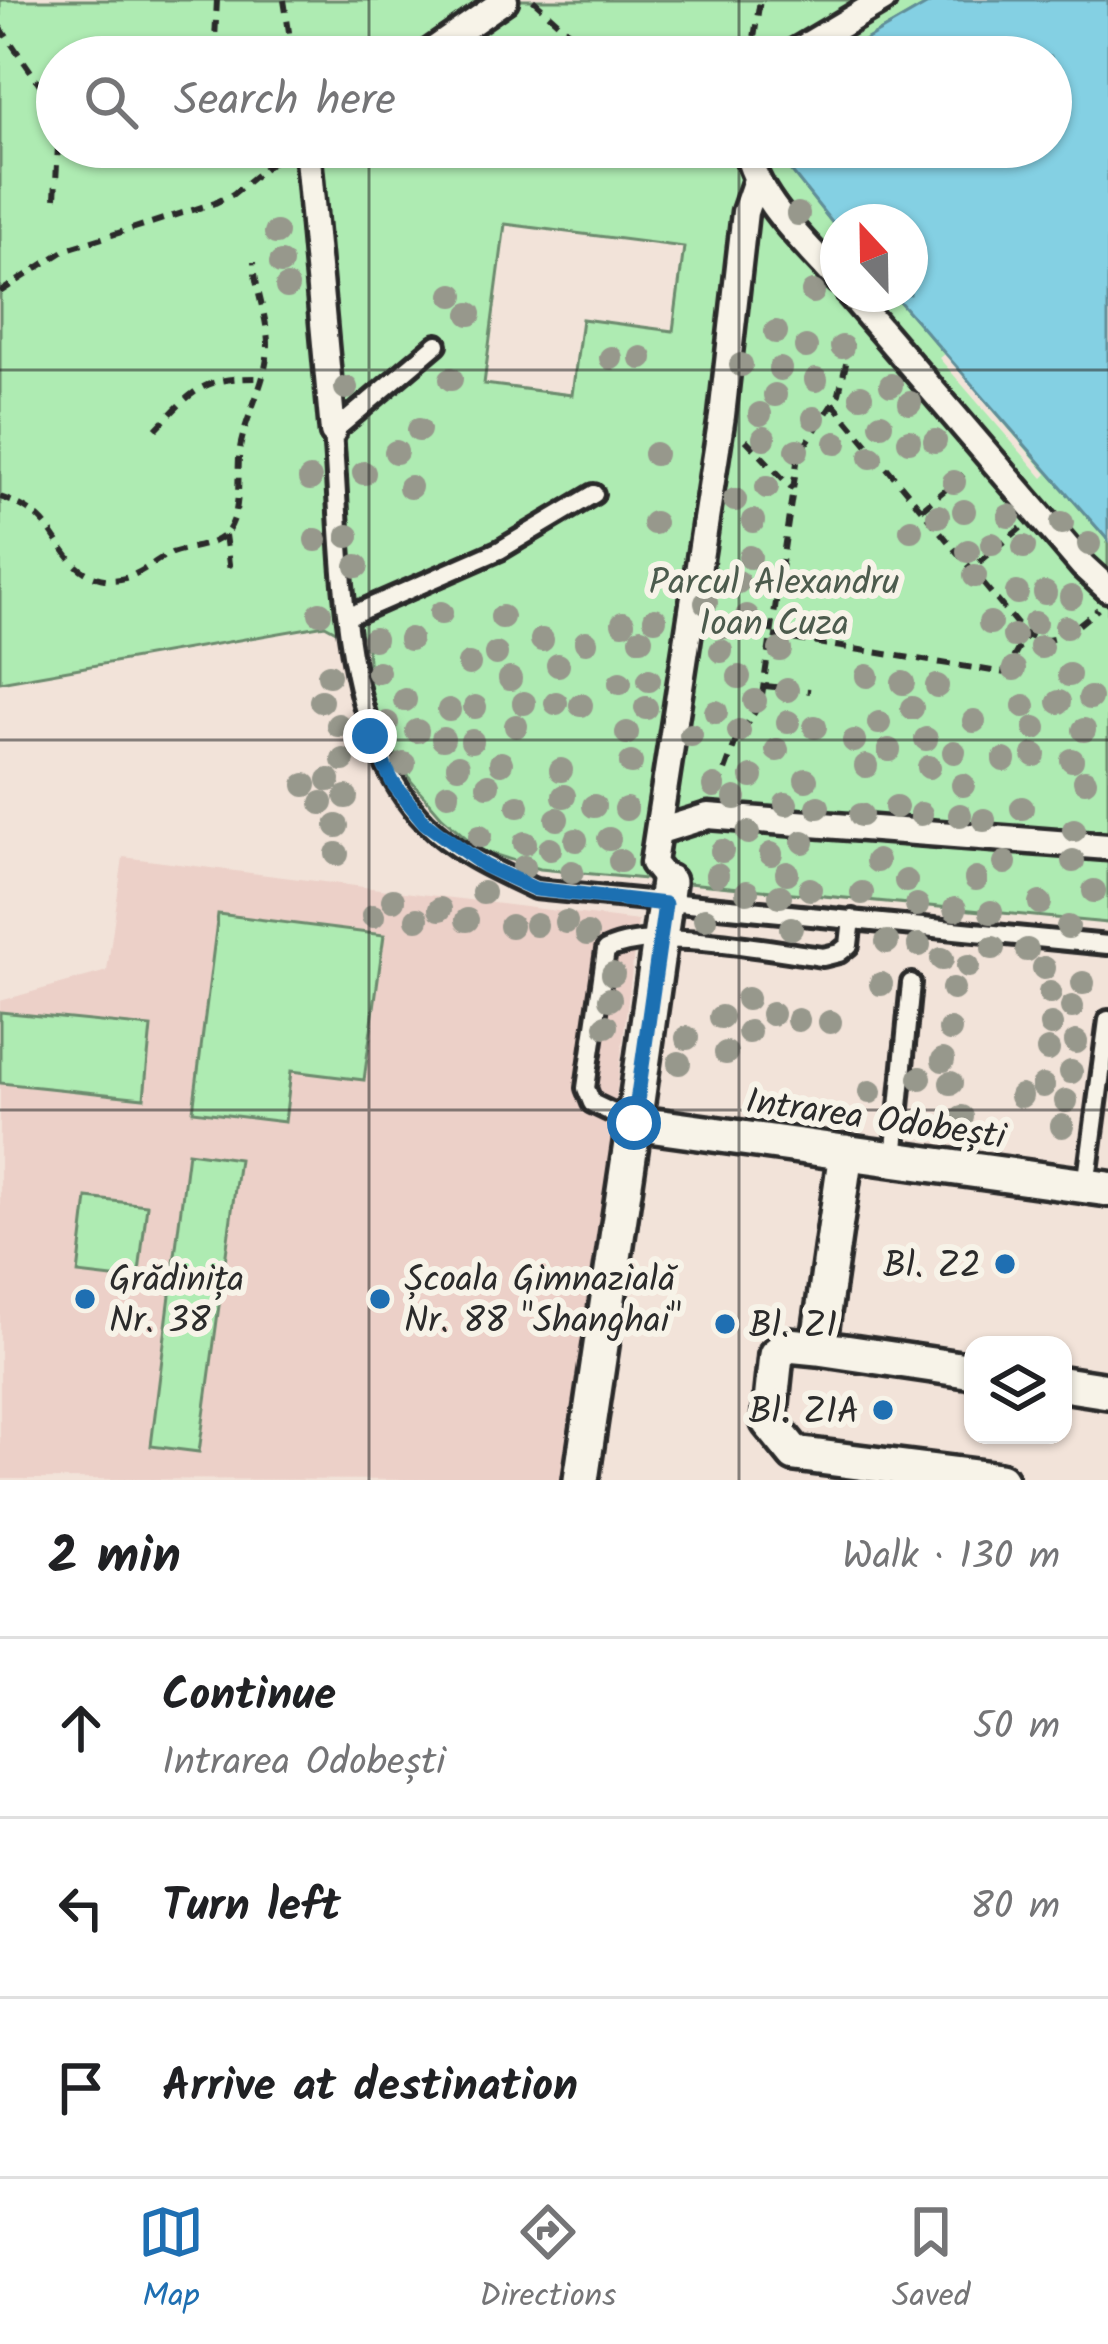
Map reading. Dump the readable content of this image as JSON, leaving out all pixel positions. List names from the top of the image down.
{
  "streets": {
    "street": ["Intrarea Odobești"]
  },
  "parks": ["Parcul Alexandru Ioan Cuza"],
  "places": [
    "Bl. Z2",
    "Grădinița Nr. 38",
    "Școala Gimnazială Nr. 88 \"Shanghai\"",
    "Bl. Z1",
    "Bl. Z1A"
  ],
  "north": "top",
  "page": {
    "search": "Search here",
    "heading": ["2 min", "Walk · 130 m"],
    "list": [
      ["Continue", "Intrarea Odobești", "50 m"],
      ["Turn left", "80 m"],
      "Arrive at destination"
    ],
    "nav": ["Map", "Directions", "Saved"]
  }
}
